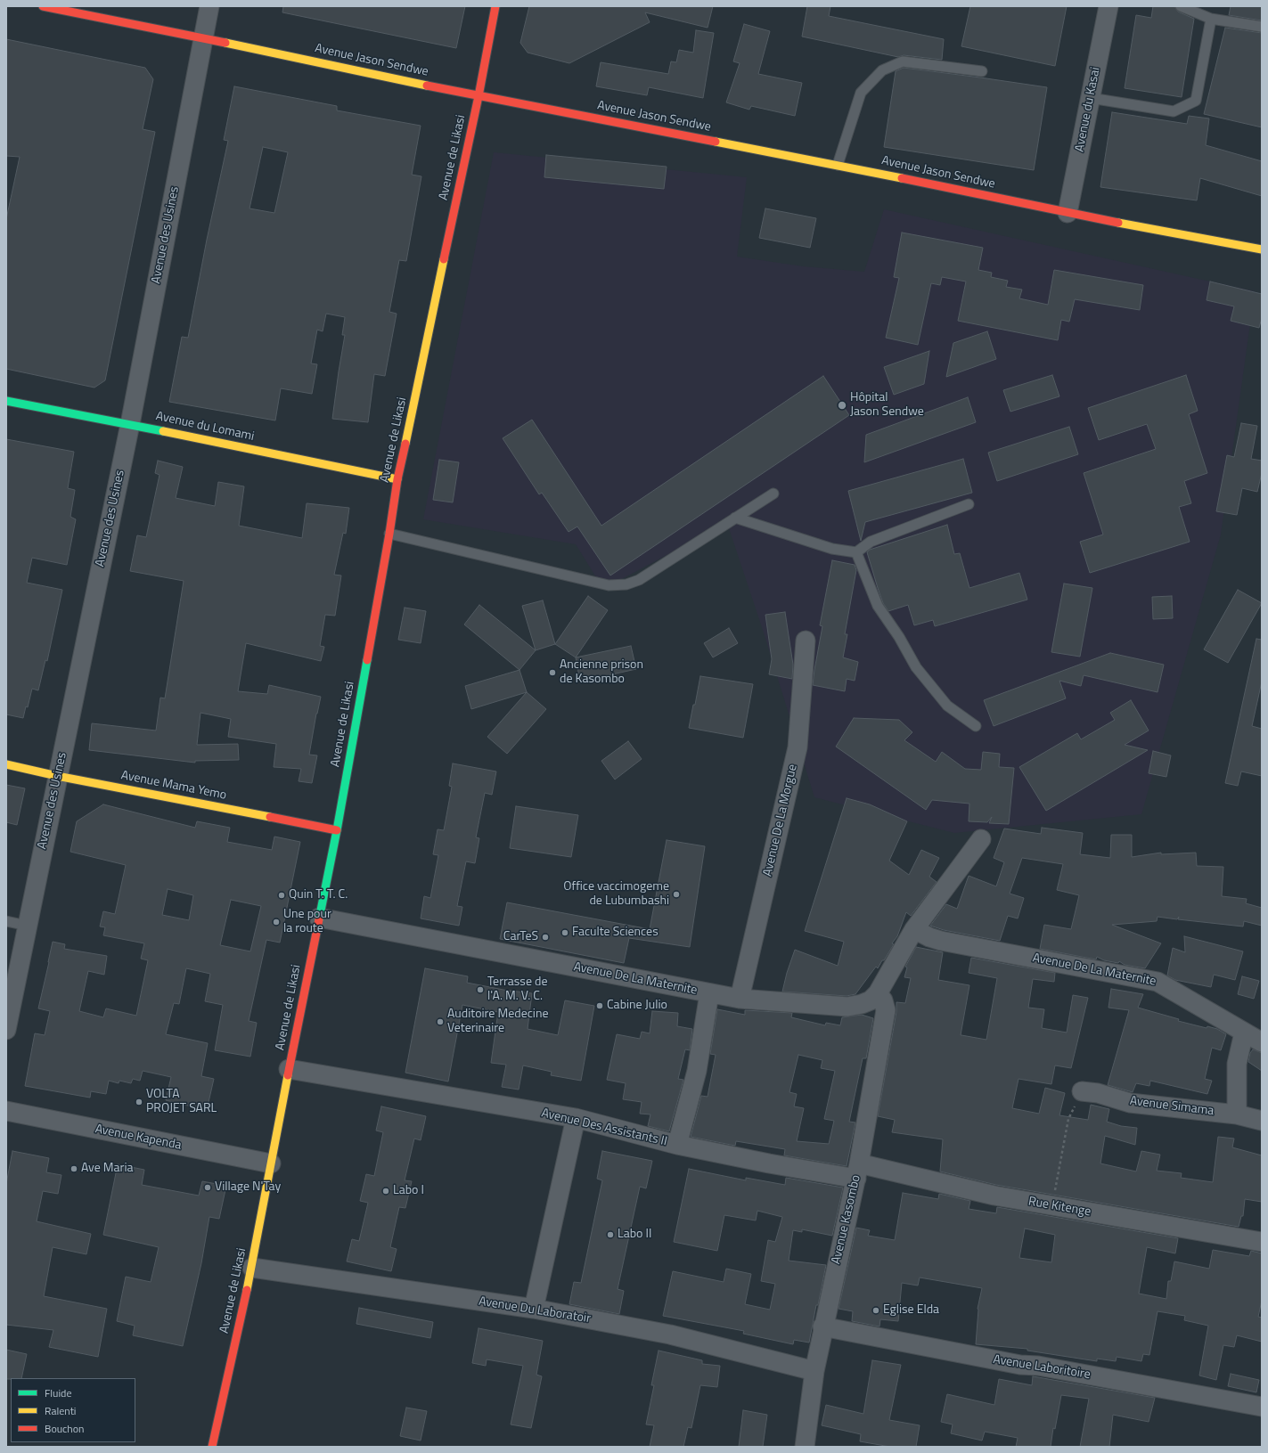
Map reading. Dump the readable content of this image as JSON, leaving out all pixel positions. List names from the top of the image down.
{
  "streets": {
    "main road": [
      "Avenue Jason Sendwe",
      "Avenue de Likasi",
      "Avenue du Lomami",
      "Avenue Mama Yemo"
    ],
    "street": [
      "Avenue du Kasai",
      "Avenue des Usines",
      "Avenue De La Morgue",
      "Avenue De La Maternite",
      "Avenue Simama",
      "Avenue Des Assistants II",
      "Avenue Kapenda",
      "Rue Kitenge",
      "Avenue Kasombo",
      "Avenue Du Laboratoir",
      "Avenue Laboritoire"
    ]
  },
  "crossings": [
    ["Avenue Jason Sendwe", "Avenue du Kasai"],
    ["Avenue Jason Sendwe", "Avenue de Likasi"],
    ["Avenue Jason Sendwe", "Avenue des Usines"],
    ["Avenue de Likasi", "Avenue du Lomami"],
    ["Avenue de Likasi", "Avenue Mama Yemo"],
    ["Avenue de Likasi", "Avenue De La Maternite"],
    ["Avenue de Likasi", "Avenue Des Assistants II"],
    ["Avenue de Likasi", "Avenue Kapenda"],
    ["Avenue de Likasi", "Avenue Du Laboratoir"],
    ["Avenue des Usines", "Avenue du Lomami"],
    ["Avenue des Usines", "Avenue Mama Yemo"],
    ["Avenue De La Morgue", "Avenue De La Maternite"],
    ["Avenue De La Maternite", "Avenue Kasombo"],
    ["Avenue Des Assistants II", "Rue Kitenge"],
    ["Avenue Des Assistants II", "Avenue Kasombo"],
    ["Rue Kitenge", "Avenue Kasombo"],
    ["Avenue Kasombo", "Avenue Du Laboratoir"],
    ["Avenue Kasombo", "Avenue Laboritoire"]
  ],
  "places": [
    "Hôpital Jason Sendwe",
    "Ancienne prison de Kasombo",
    "Office vaccimogeme de Lubumbashi",
    "Quin T. T. C.",
    "Une pour la route",
    "Faculte Sciences",
    "CarTeS",
    "Terrasse de l'A. M. V. C.",
    "Cabine Julio",
    "Auditoire Medecine Veterinaire",
    "VOLTA PROJET SARL",
    "Ave Maria",
    "Village N'Tay",
    "Labo I",
    "Labo II",
    "Eglise Elda"
  ],
  "legend": ["Fluide", "Ralenti", "Bouchon"]
}
